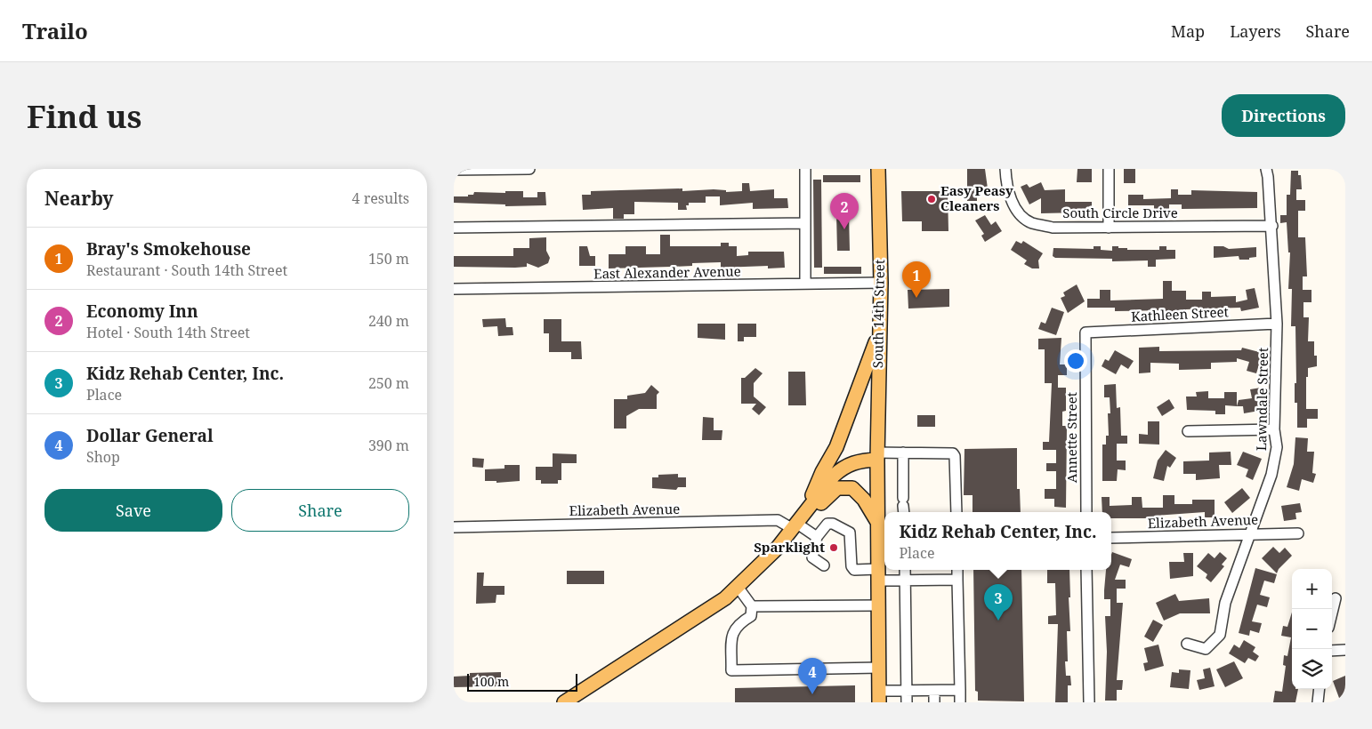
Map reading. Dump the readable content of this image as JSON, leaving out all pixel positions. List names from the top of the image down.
{
  "streets": {
    "main road": ["South 14th Street"],
    "street": [
      "South Circle Drive",
      "East Alexander Avenue",
      "Kathleen Street",
      "Lawndale Street",
      "Annette Street",
      "Elizabeth Avenue"
    ]
  },
  "crossings": [
    ["South Circle Drive", "Lawndale Street"],
    ["East Alexander Avenue", "South 14th Street"],
    ["Kathleen Street", "Lawndale Street"],
    ["Kathleen Street", "Annette Street"],
    ["Lawndale Street", "Elizabeth Avenue"]
  ],
  "places": ["Easy Peasy Cleaners", "Sparklight"],
  "scale_bar": "100 m",
  "page": {
    "header": "Trailo",
    "nav": ["Map", "Layers", "Share"],
    "buttons": [
      "Directions",
      ["Save", "Share"]
    ],
    "title": "Find us",
    "heading": ["Nearby", "4 results"],
    "pins": [
      "2",
      "1",
      "3",
      "4"
    ],
    "list": [
      {
        "mark": "1",
        "name": "Bray's Smokehouse",
        "note": "Restaurant · South 14th Street",
        "value": "150 m"
      },
      {
        "mark": "2",
        "name": "Economy Inn",
        "note": "Hotel · South 14th Street",
        "value": "240 m"
      },
      {
        "mark": "3",
        "name": "Kidz Rehab Center, Inc.",
        "note": "Place",
        "value": "250 m"
      },
      {
        "mark": "4",
        "name": "Dollar General",
        "note": "Shop",
        "value": "390 m"
      }
    ],
    "popup": ["Kidz Rehab Center, Inc.", "Place"],
    "map_buttons": ["+", "−"],
    "scale": "100 m"
  }
}
